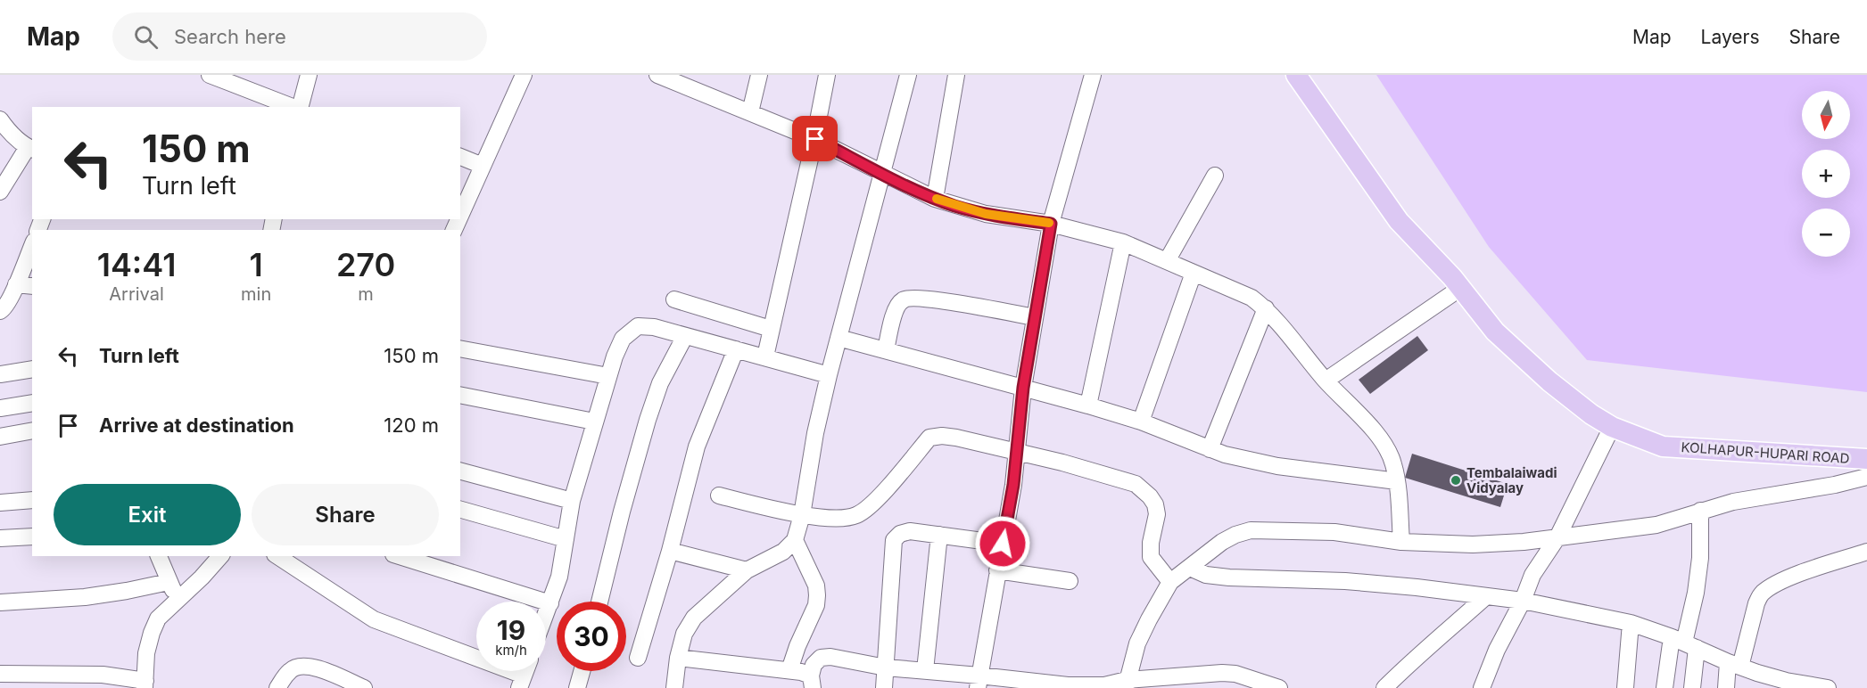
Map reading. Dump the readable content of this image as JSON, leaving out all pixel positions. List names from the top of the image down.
{
  "streets": {
    "main road": ["KOLHAPUR-HUPARI ROAD"]
  },
  "places": ["Tembalaiwadi Vidyalay"],
  "north": "bottom",
  "page": {
    "header": "Map",
    "search": "Search here",
    "nav": ["Map", "Layers", "Share"],
    "map_buttons": ["+", "−"],
    "turn": ["150 m", "Turn left"],
    "eta": [
      "14:41",
      "Arrival",
      "1",
      "min",
      "270",
      "m"
    ],
    "list": [
      {
        "name": "Turn left",
        "value": "150 m"
      },
      {
        "name": "Arrive at destination",
        "value": "120 m"
      }
    ],
    "buttons": ["Exit", "Share"],
    "speed": "19 km/h",
    "limit": "30"
  }
}
